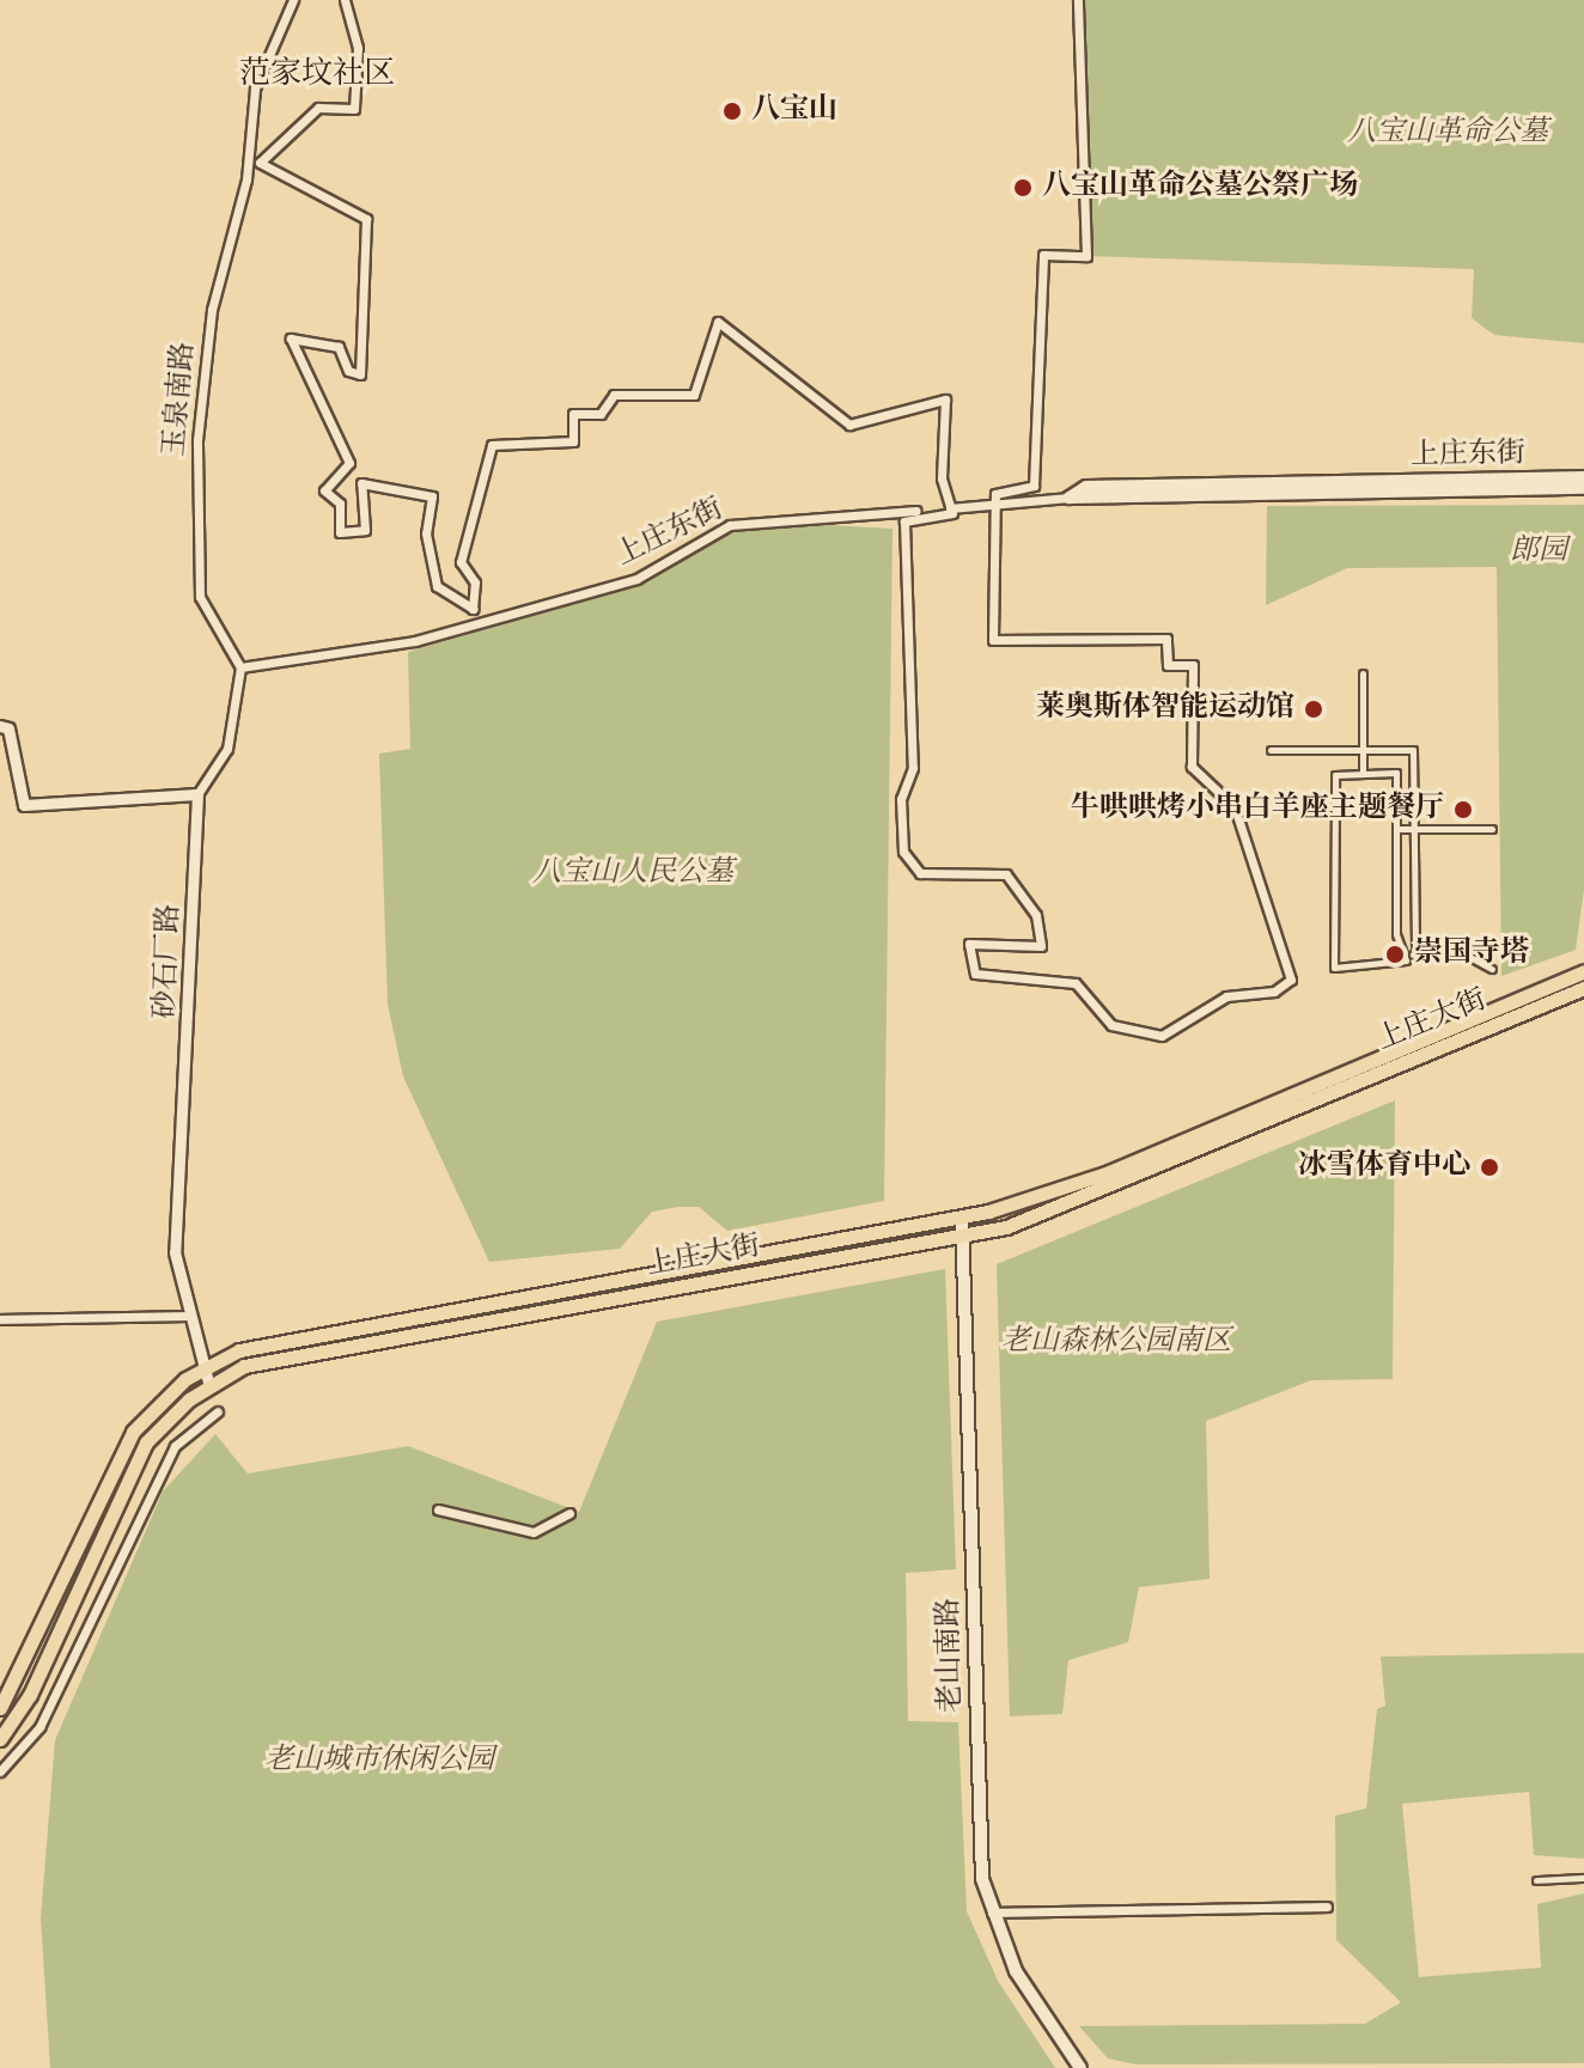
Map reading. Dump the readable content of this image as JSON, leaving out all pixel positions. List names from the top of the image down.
{
  "streets": {
    "main road": ["上庄东街", "上庄大街", "老山南路"],
    "street": ["玉泉南路", "砂石厂路"]
  },
  "crossings": [
    ["玉泉南路", "上庄东街"],
    ["砂石厂路", "上庄大街"],
    ["上庄大街", "老山南路"]
  ],
  "districts": ["范家坟社区"],
  "parks": [
    "八宝山革命公墓",
    "郎园",
    "八宝山人民公墓",
    "老山森林公园南区",
    "老山城市休闲公园"
  ],
  "places": [
    "八宝山",
    "八宝山革命公墓公祭广场",
    "莱奥斯体智能运动馆",
    "牛哄哄烤小串白羊座主题餐厅",
    "崇国寺塔",
    "冰雪体育中心"
  ]
}
